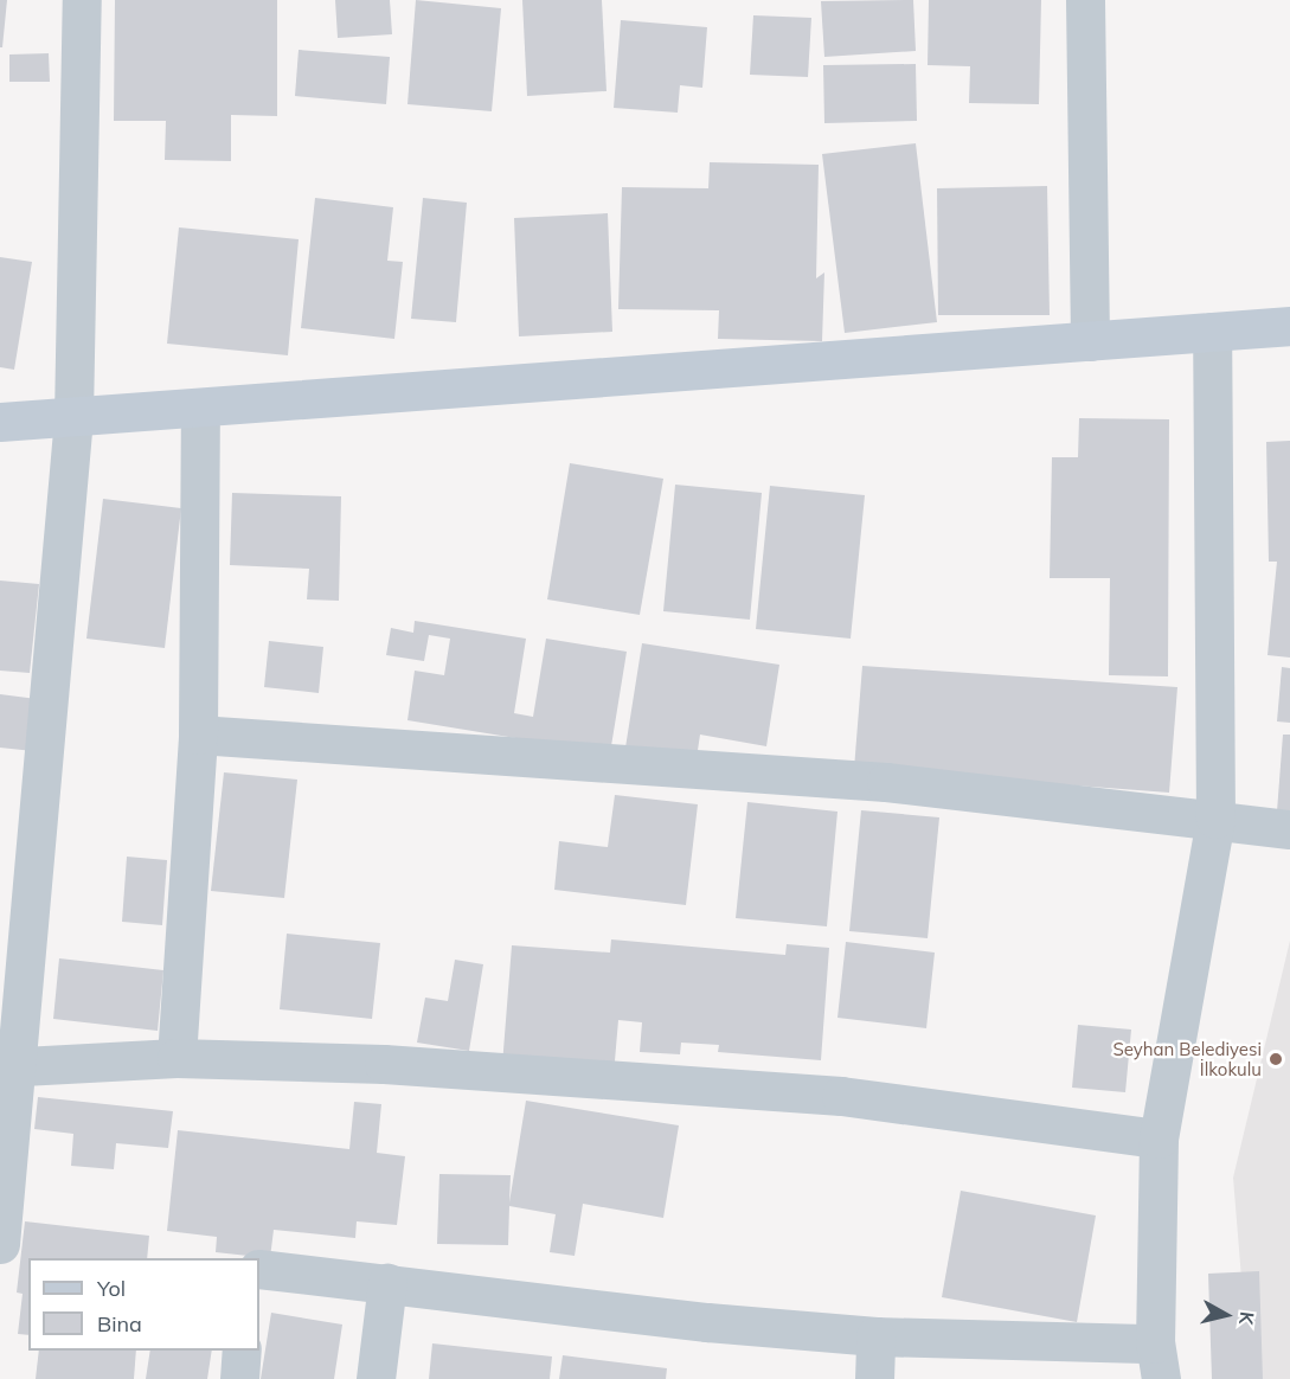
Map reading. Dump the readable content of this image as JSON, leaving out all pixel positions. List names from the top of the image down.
{
  "places": ["Seyhan Belediyesi İlkokulu"],
  "legend": ["Yol", "Bina"],
  "north": "right"
}
